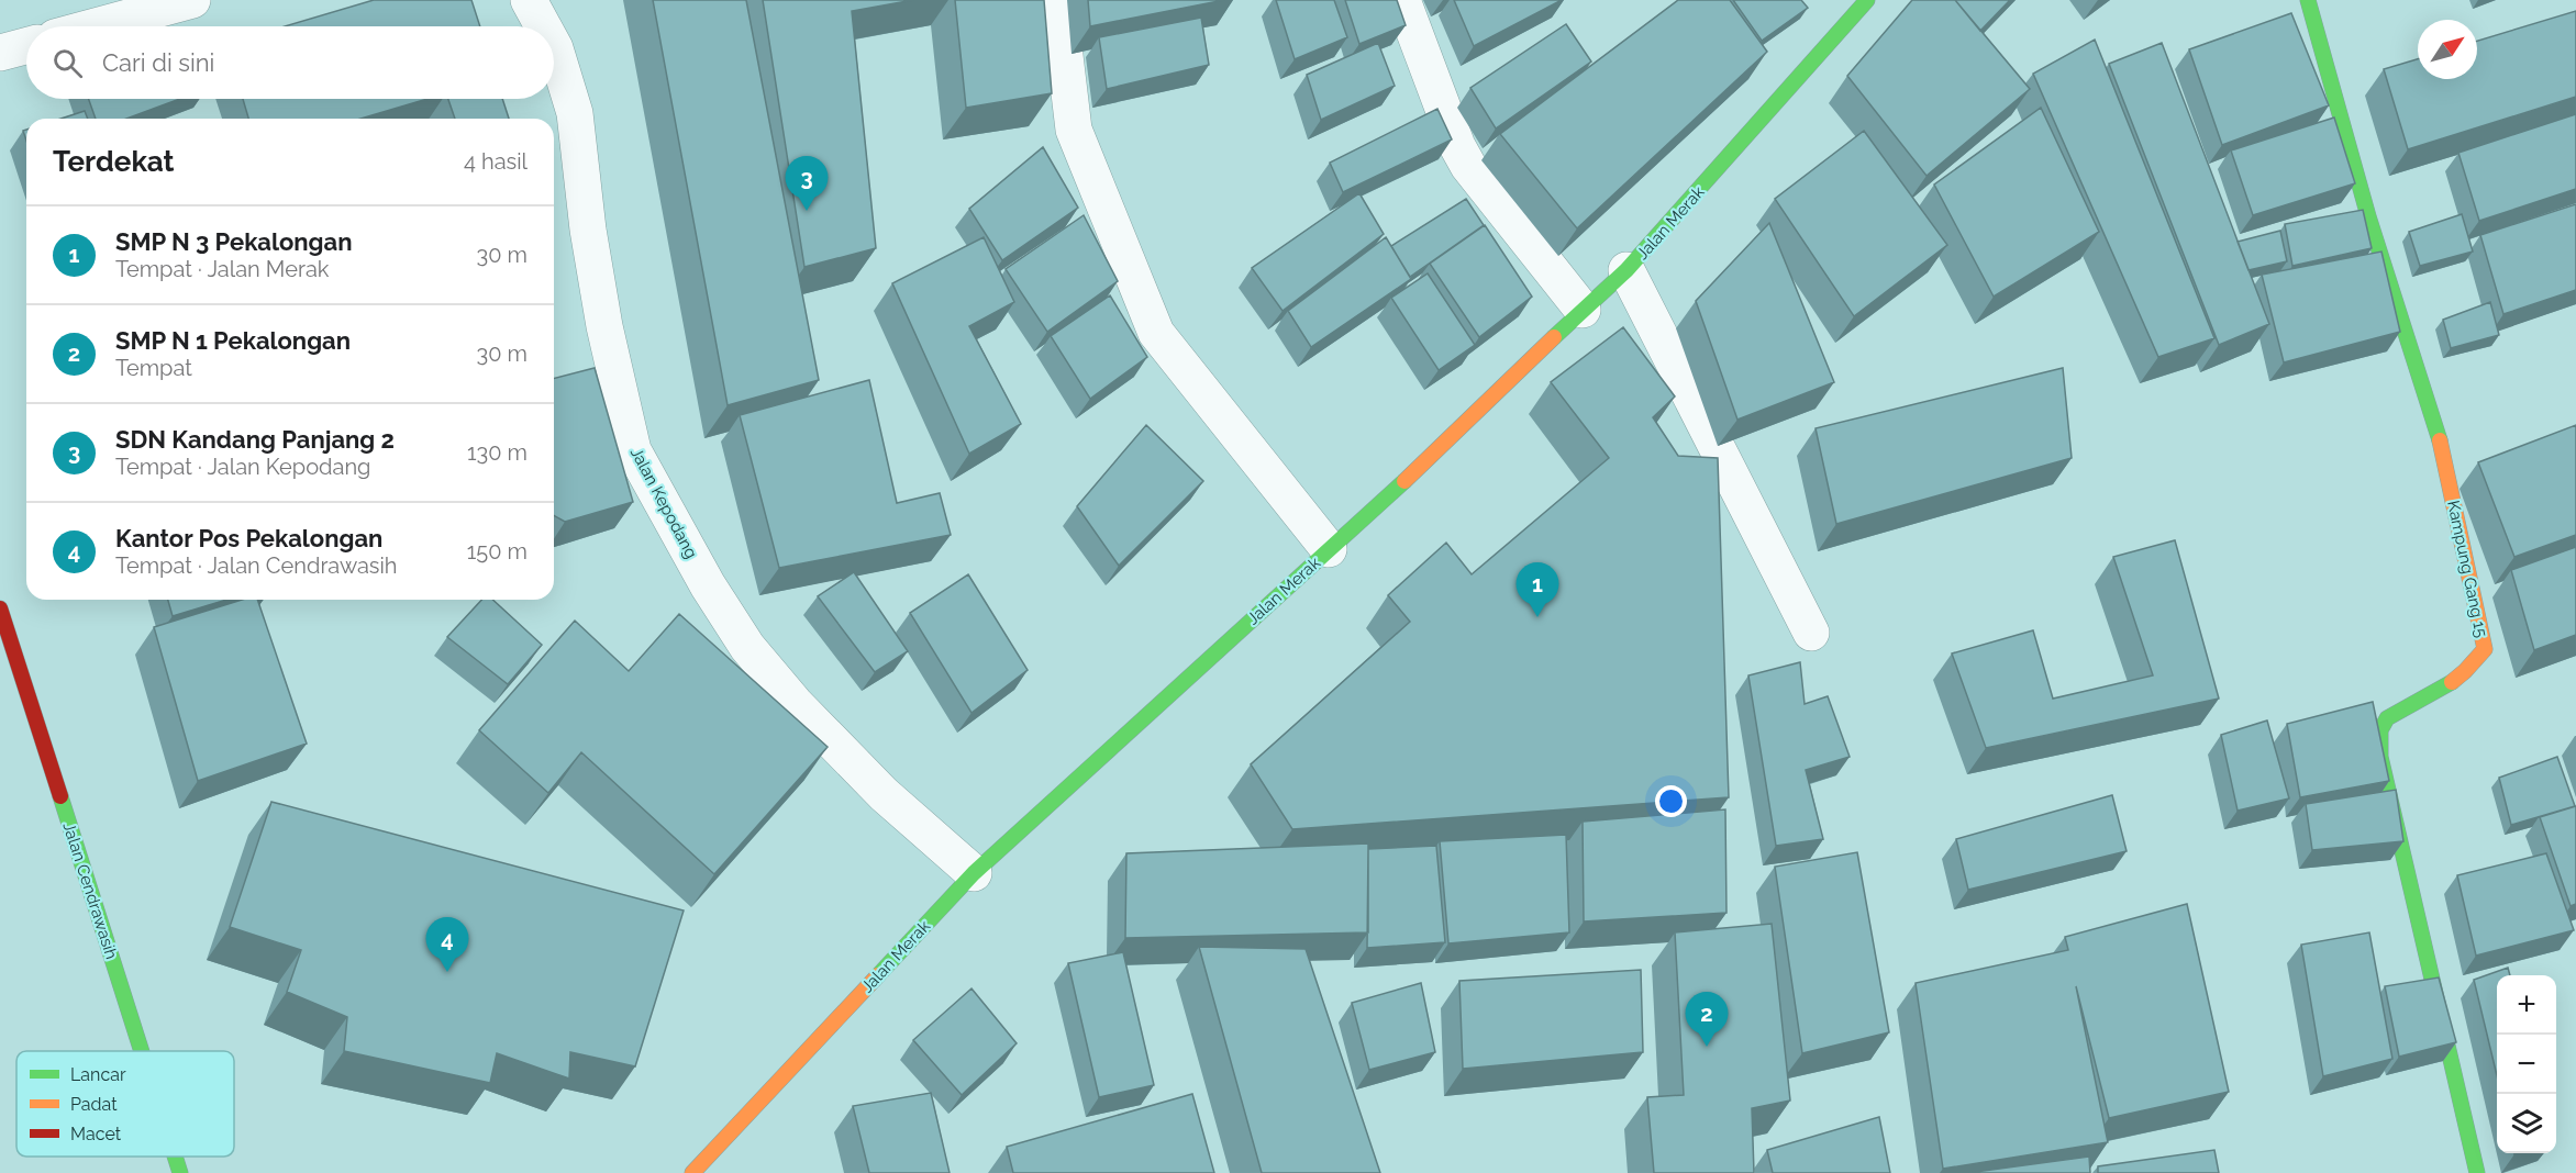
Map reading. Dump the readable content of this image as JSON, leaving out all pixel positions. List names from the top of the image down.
{
  "streets": {
    "street": [
      "Jalan Merak",
      "Jalan Kepodang",
      "Kampung Gang 15",
      "Jalan Cendrawasih"
    ]
  },
  "crossings": [
    ["Jalan Merak", "Jalan Kepodang"]
  ],
  "legend": ["Lancar", "Padat", "Macet"],
  "north": "top right",
  "page": {
    "search": "Cari di sini",
    "heading": ["Terdekat", "4 hasil"],
    "pins": [
      "3",
      "1",
      "4",
      "2"
    ],
    "list": [
      {
        "mark": "1",
        "name": "SMP N 3 Pekalongan",
        "note": "Tempat · Jalan Merak",
        "value": "30 m"
      },
      {
        "mark": "2",
        "name": "SMP N 1 Pekalongan",
        "note": "Tempat",
        "value": "30 m"
      },
      {
        "mark": "3",
        "name": "SDN Kandang Panjang 2",
        "note": "Tempat · Jalan Kepodang",
        "value": "130 m"
      },
      {
        "mark": "4",
        "name": "Kantor Pos Pekalongan",
        "note": "Tempat · Jalan Cendrawasih",
        "value": "150 m"
      }
    ],
    "map_buttons": ["+", "−"]
  }
}
